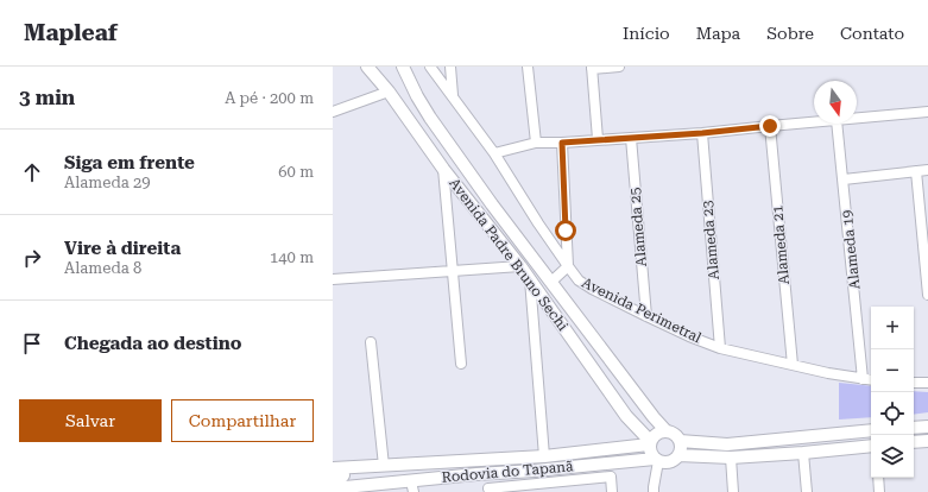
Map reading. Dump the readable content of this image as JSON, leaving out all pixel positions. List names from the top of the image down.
{
  "streets": {
    "main road": ["Avenida Padre Bruno Sechi", "Rodovia do Tapanã"],
    "street": [
      "Alameda 25",
      "Alameda 23",
      "Alameda 21",
      "Alameda 19",
      "Avenida Perimetral"
    ]
  },
  "crossings": [
    ["Alameda 25", "Avenida Perimetral"],
    ["Alameda 23", "Avenida Perimetral"],
    ["Alameda 21", "Avenida Perimetral"],
    ["Alameda 19", "Avenida Perimetral"],
    ["Avenida Padre Bruno Sechi", "Rodovia do Tapanã"]
  ],
  "north": "bottom",
  "page": {
    "header": "Mapleaf",
    "nav": [
      "Início",
      "Mapa",
      "Sobre",
      "Contato"
    ],
    "heading": ["3 min", "A pé · 200 m"],
    "list": [
      ["Siga em frente", "Alameda 29", "60 m"],
      ["Vire à direita", "Alameda 8", "140 m"],
      "Chegada ao destino"
    ],
    "map_buttons": ["+", "−"],
    "buttons": ["Salvar", "Compartilhar"]
  }
}
